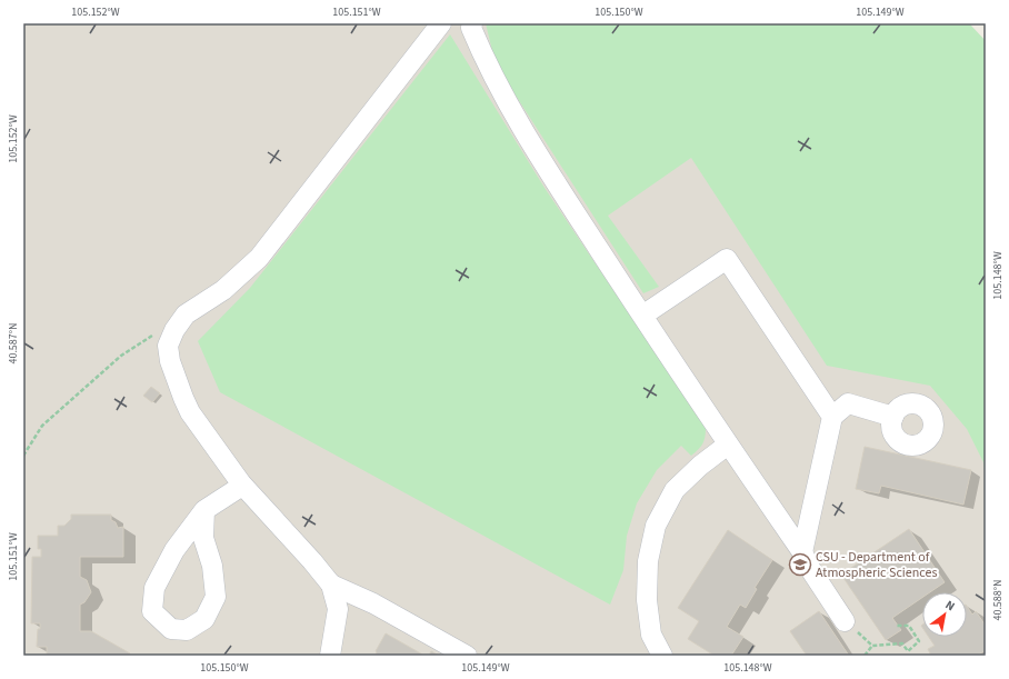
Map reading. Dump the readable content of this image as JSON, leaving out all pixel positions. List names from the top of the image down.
{
  "places": {
    "school or university": ["CSU - Department of Atmospheric Sciences"]
  },
  "north": "top right",
  "coordinates": [
    "105.152°W",
    "105.151°W",
    "105.150°W",
    "105.149°W",
    "105.148°W",
    "40.587°N",
    "40.588°N"
  ]
}
